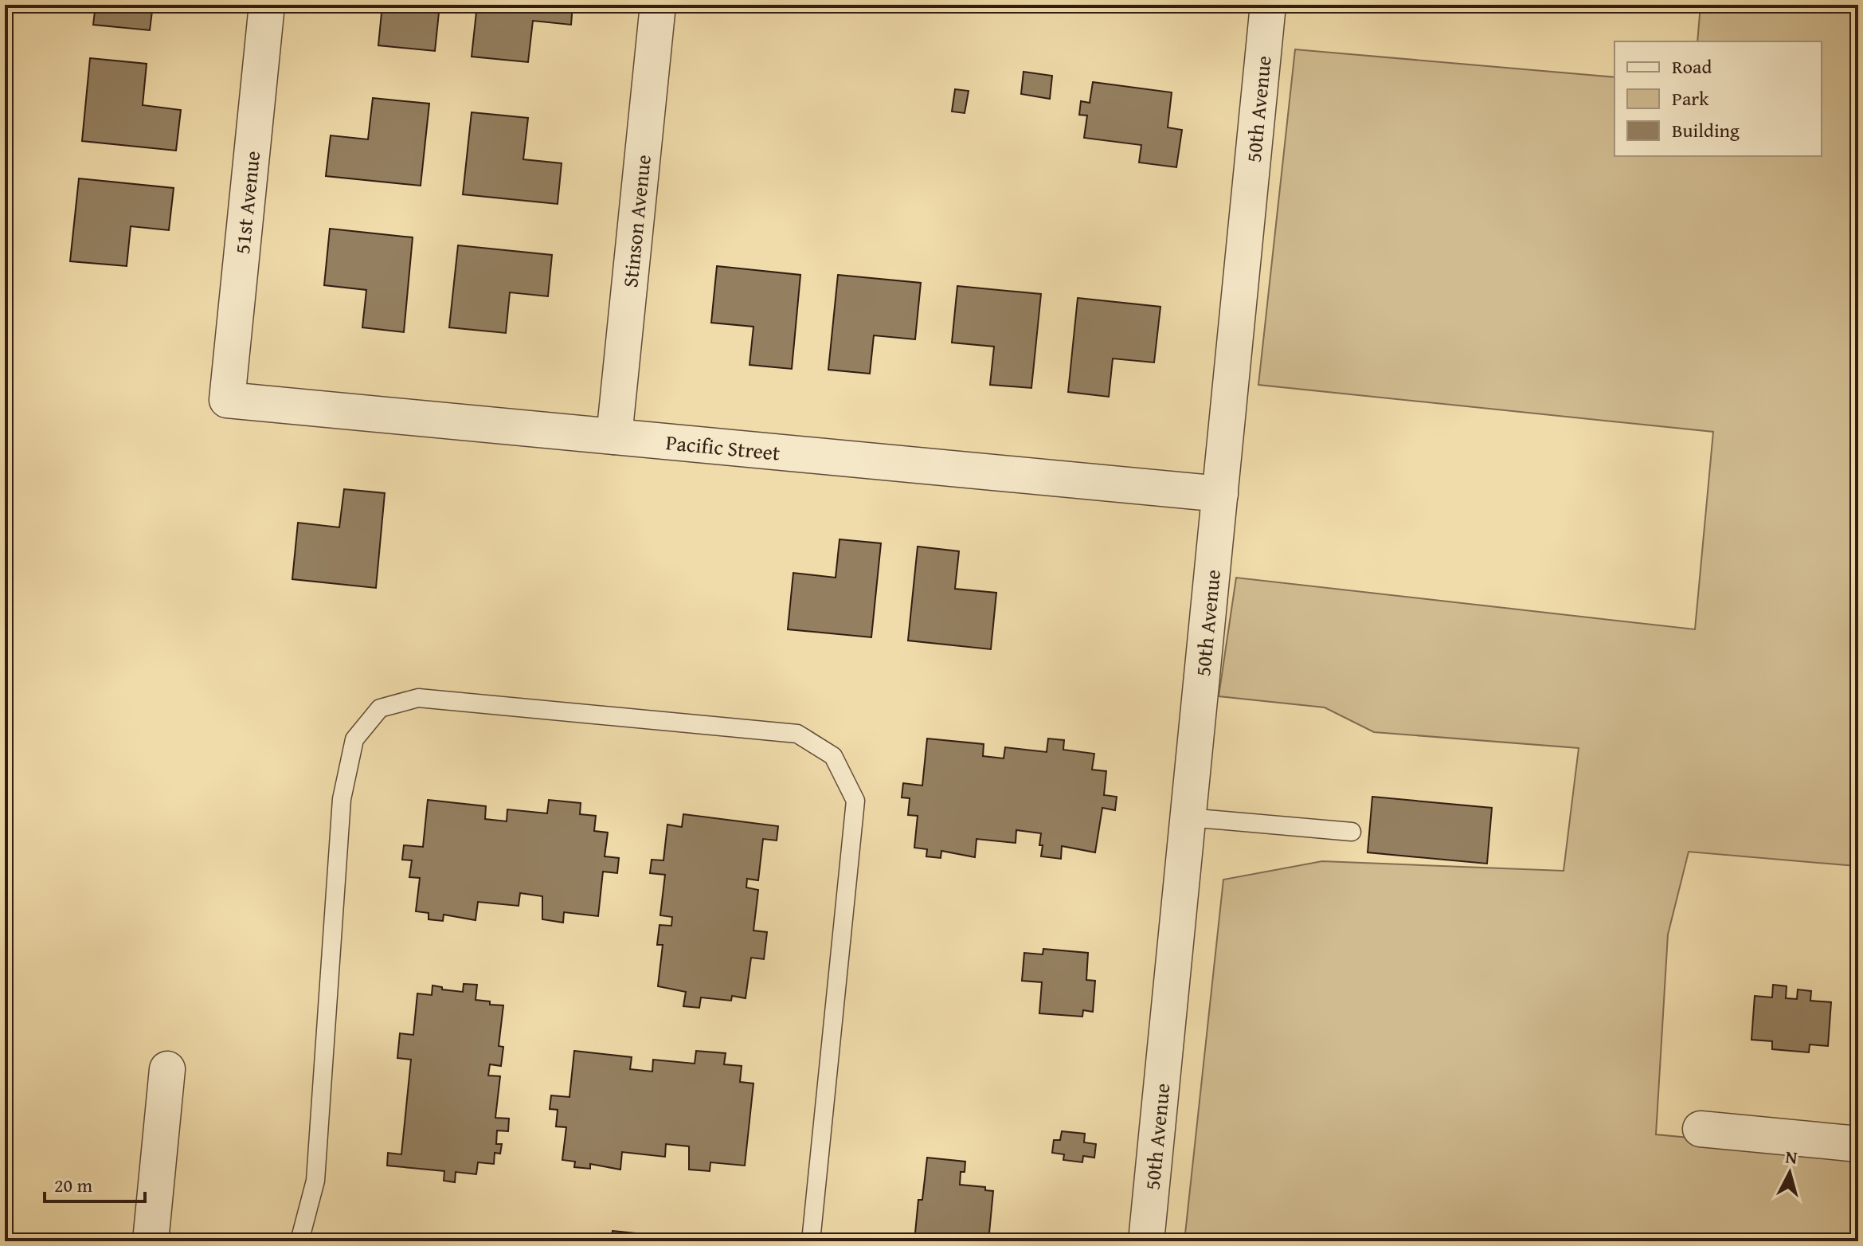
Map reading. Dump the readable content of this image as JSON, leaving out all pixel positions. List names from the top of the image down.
{
  "streets": {
    "street": [
      "50th Avenue",
      "51st Avenue",
      "Stinson Avenue",
      "Pacific Street"
    ]
  },
  "crossings": [
    ["50th Avenue", "Pacific Street"],
    ["51st Avenue", "Pacific Street"],
    ["Stinson Avenue", "Pacific Street"]
  ],
  "legend": ["Road", "Park", "Building"],
  "scale_bar": "20 m",
  "north": "top"
}
